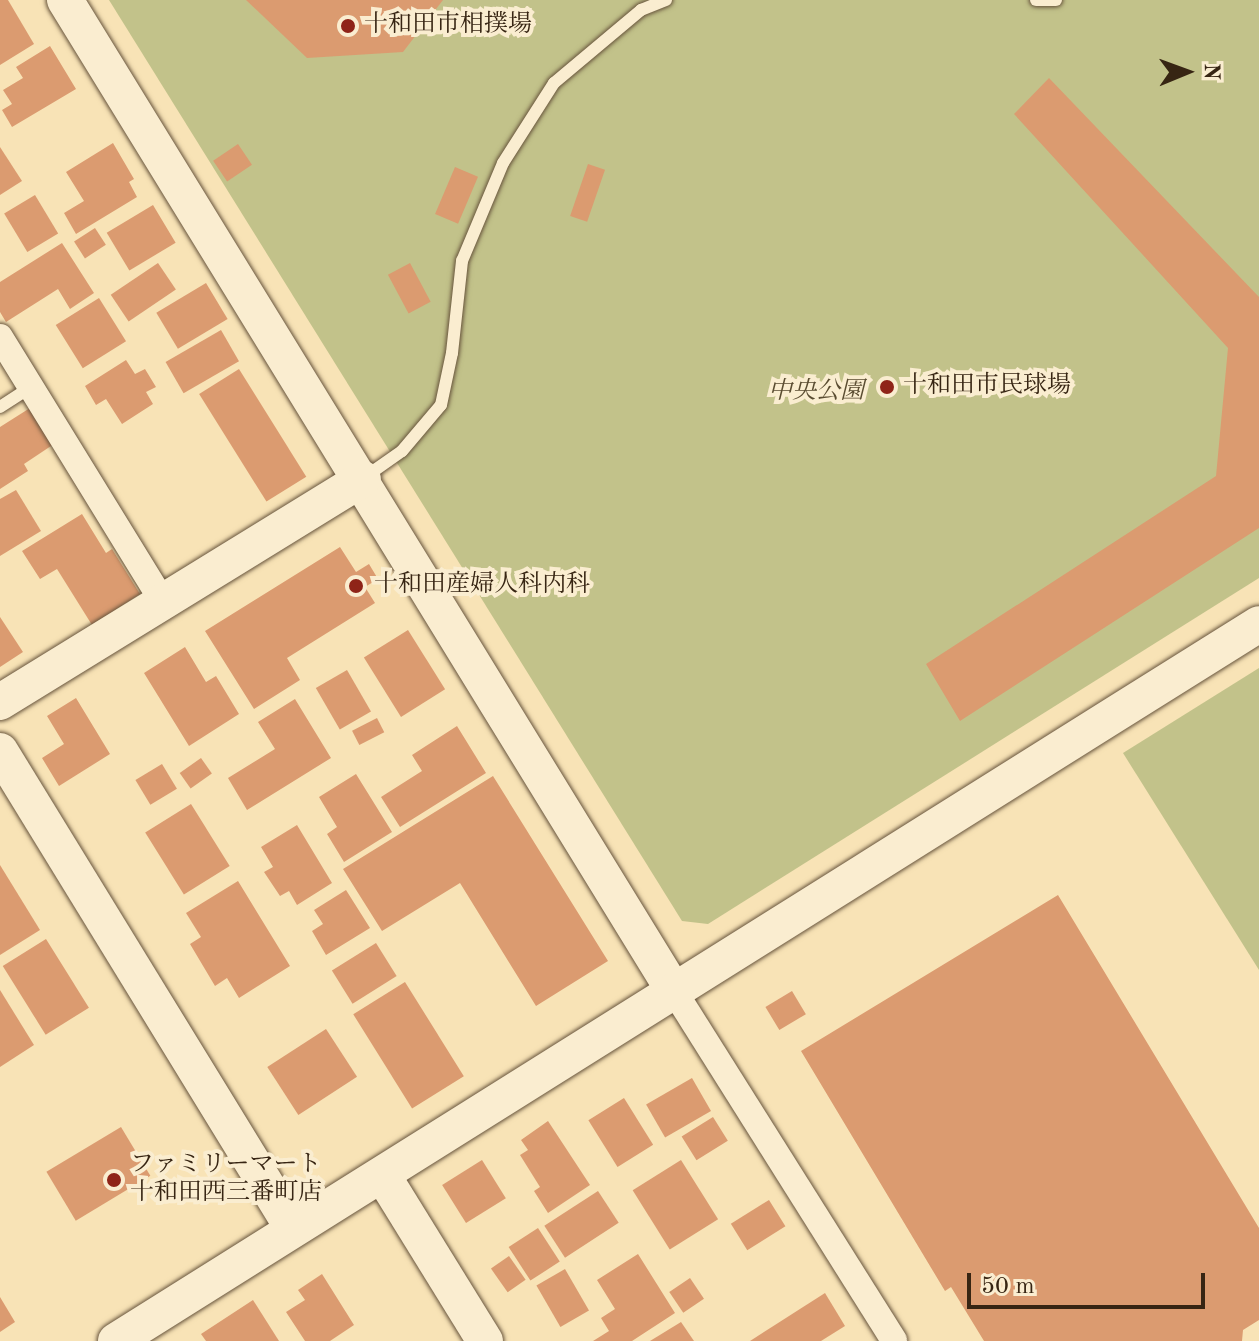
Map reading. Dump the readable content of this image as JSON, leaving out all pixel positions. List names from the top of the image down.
{
  "parks": ["中央公園"],
  "places": [
    "十和田市相撲場",
    "十和田市民球場",
    "十和田産婦人科内科",
    "ファミリーマート 十和田西三番町店"
  ],
  "scale_bar": "50 m",
  "north": "right"
}
